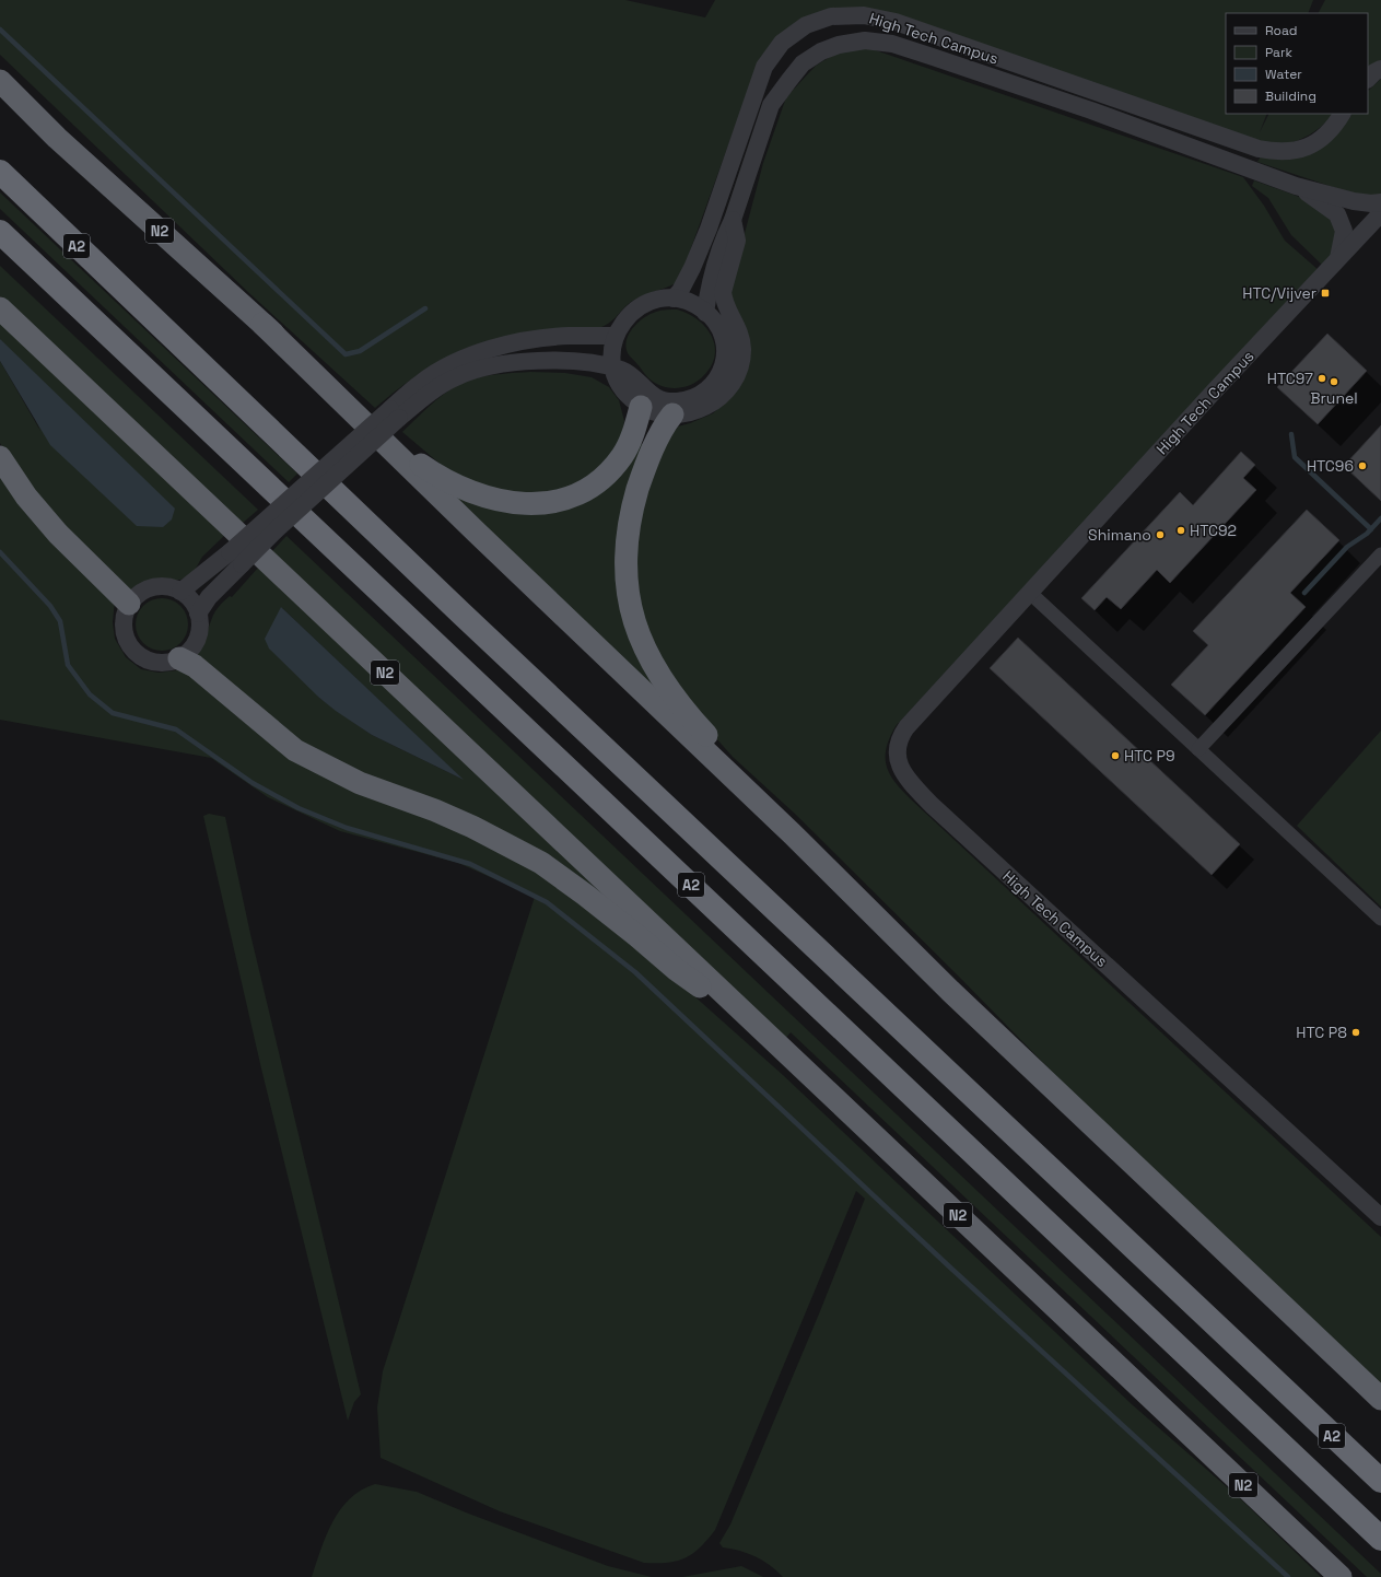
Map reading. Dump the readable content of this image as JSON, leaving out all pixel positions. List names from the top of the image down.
{
  "streets": {
    "highway": ["N2", "A2"],
    "street": ["High Tech Campus"]
  },
  "crossings": [
    ["High Tech Campus", "N2"]
  ],
  "places": {
    "transit": ["HTC/Vijver"],
    "other": [
      "HTC97",
      "Brunel",
      "HTC96",
      "HTC92",
      "Shimano",
      "HTC P9",
      "HTC P8"
    ]
  },
  "legend": [
    "Road",
    "Park",
    "Water",
    "Building"
  ]
}
